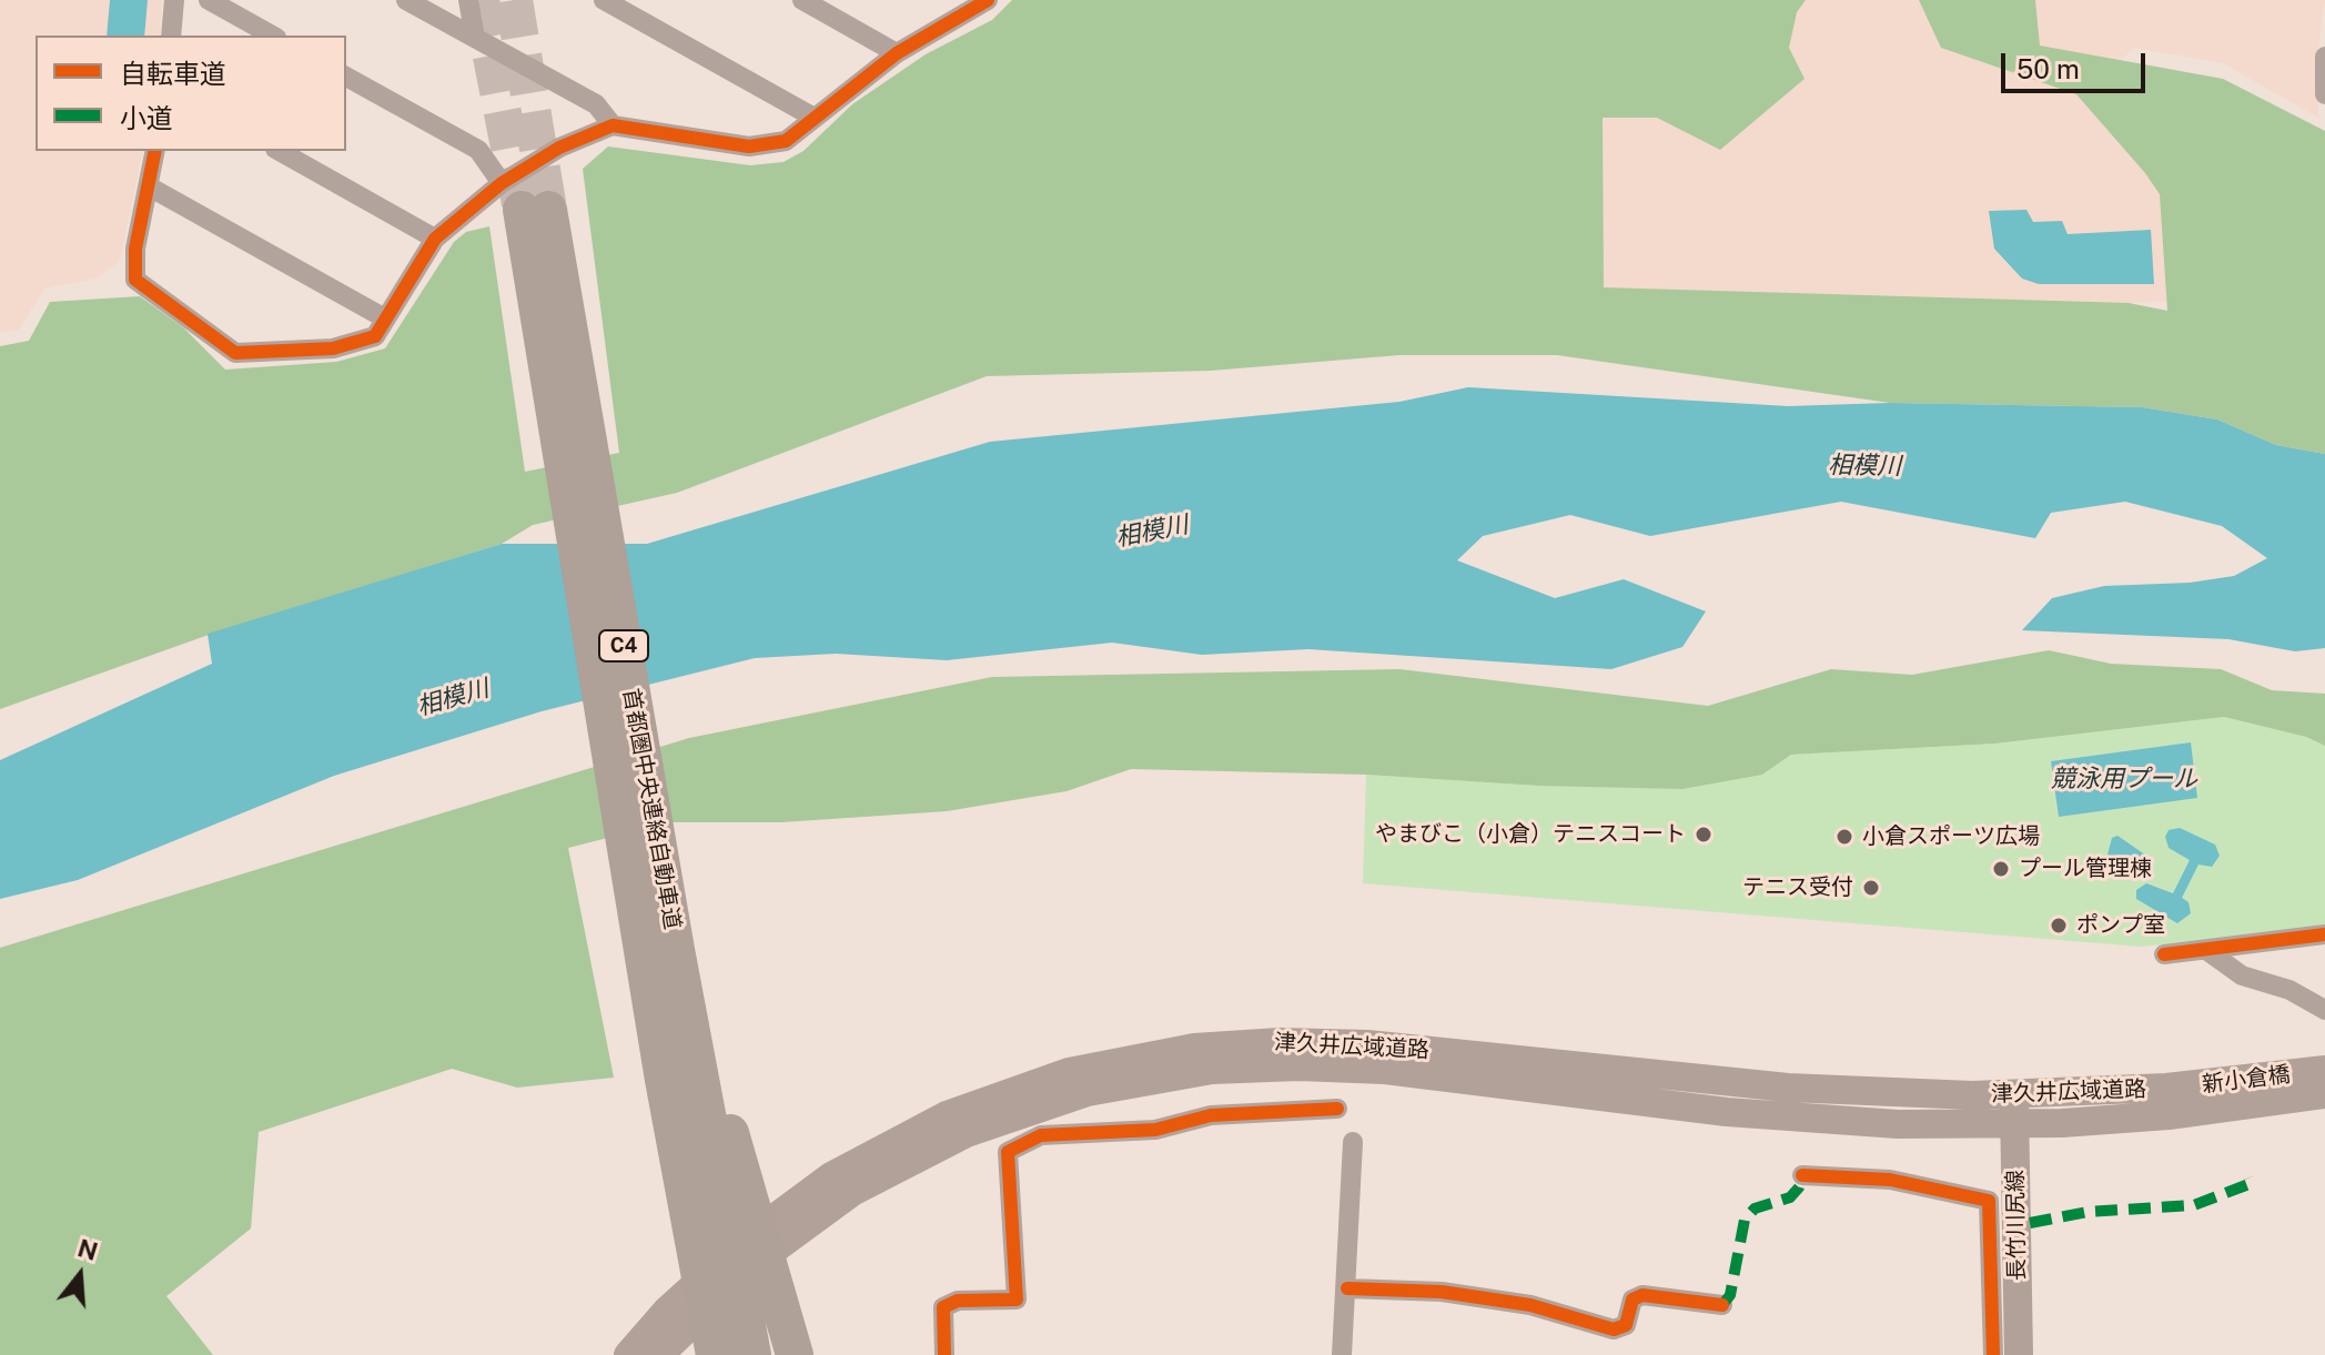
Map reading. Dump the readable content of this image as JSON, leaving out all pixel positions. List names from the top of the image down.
{
  "streets": {
    "highway": ["C4", "首都圏中央連絡自動車道"],
    "main road": ["津久井広域道路", "新小倉橋", "長竹川尻線"]
  },
  "crossings": [
    ["津久井広域道路", "新小倉橋"],
    ["津久井広域道路", "長竹川尻線"]
  ],
  "water": ["相模川", "競泳用プール"],
  "places": [
    "やまびこ（小倉）テニスコート",
    "小倉スポーツ広場",
    "プール管理棟",
    "テニス受付",
    "ポンプ室"
  ],
  "legend": ["自転車道", "小道"],
  "scale_bar": "50 m",
  "north": "top"
}
